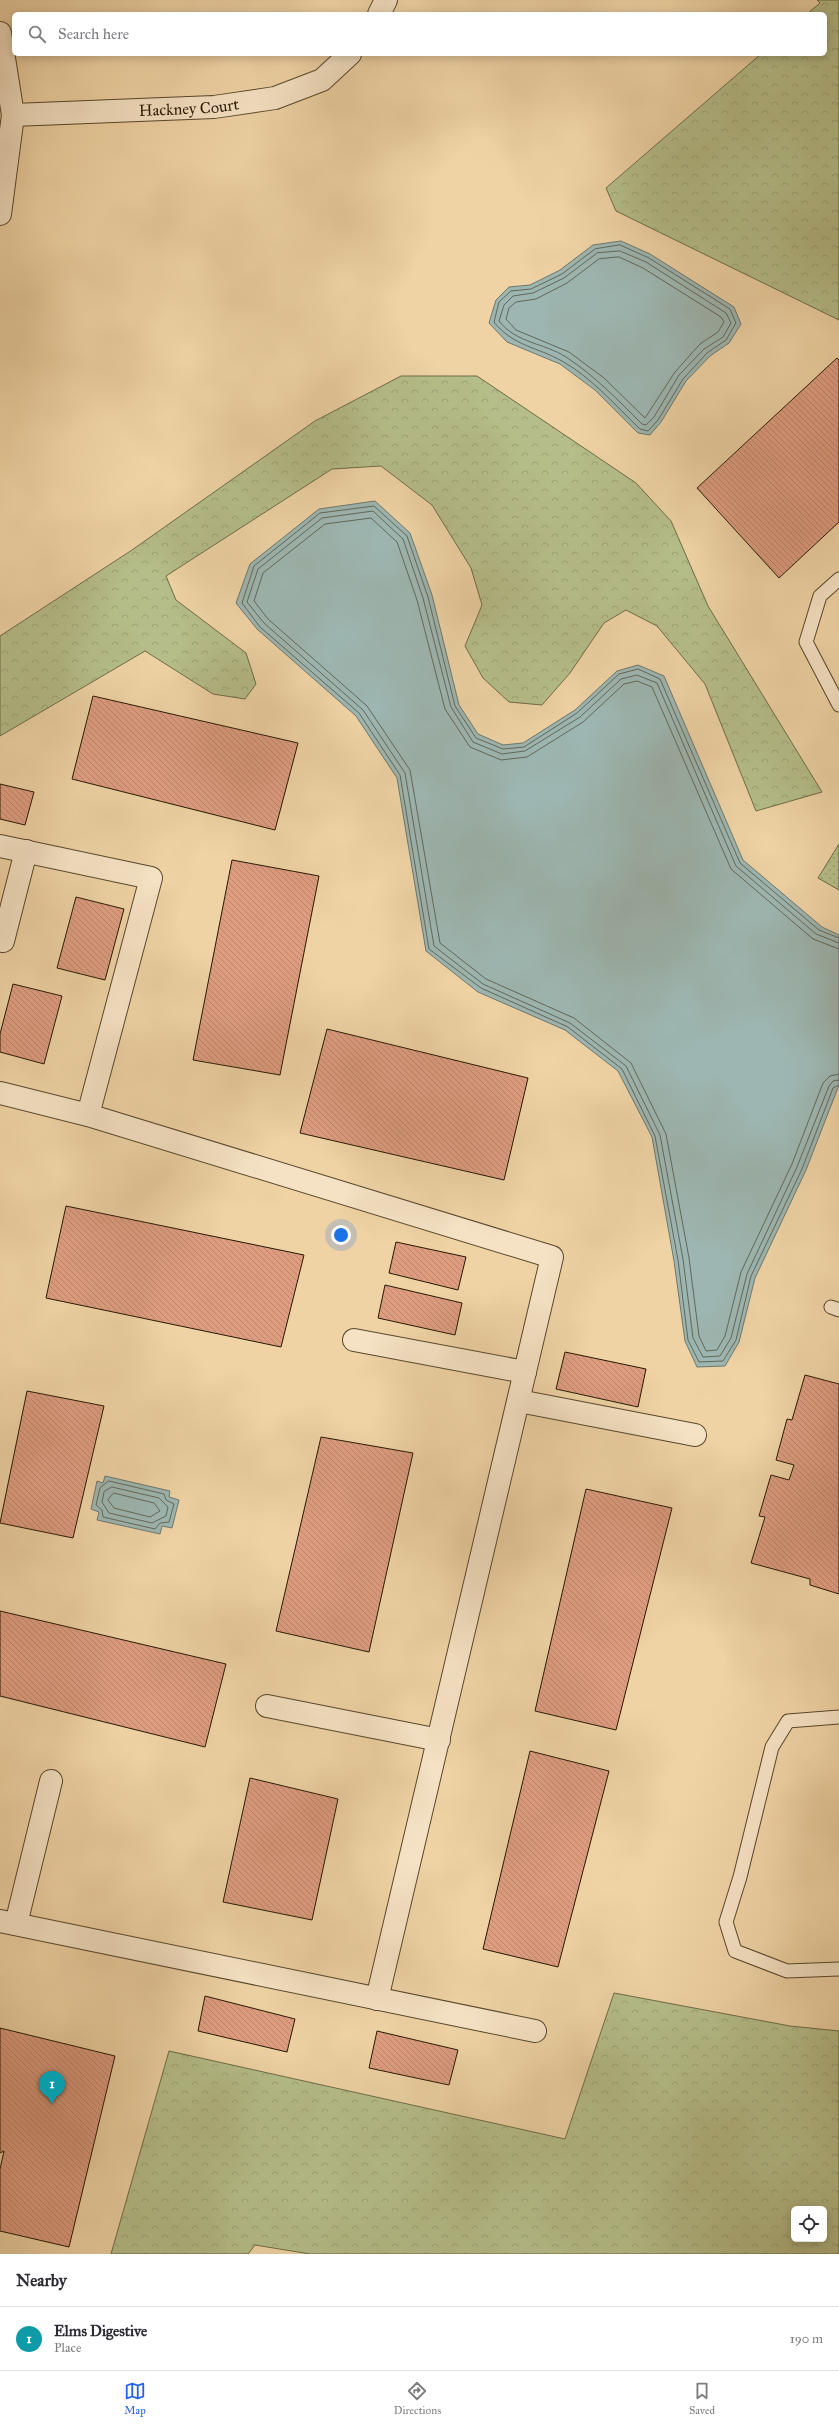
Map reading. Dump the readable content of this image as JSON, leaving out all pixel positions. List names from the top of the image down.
{
  "streets": {
    "street": ["Hackney Court"]
  },
  "page": {
    "search": "Search here",
    "pins": "1",
    "heading": "Nearby",
    "list": [
      {
        "mark": "1",
        "name": "Elms Digestive",
        "note": "Place",
        "value": "190 m"
      }
    ],
    "nav": ["Map", "Directions", "Saved"]
  }
}
